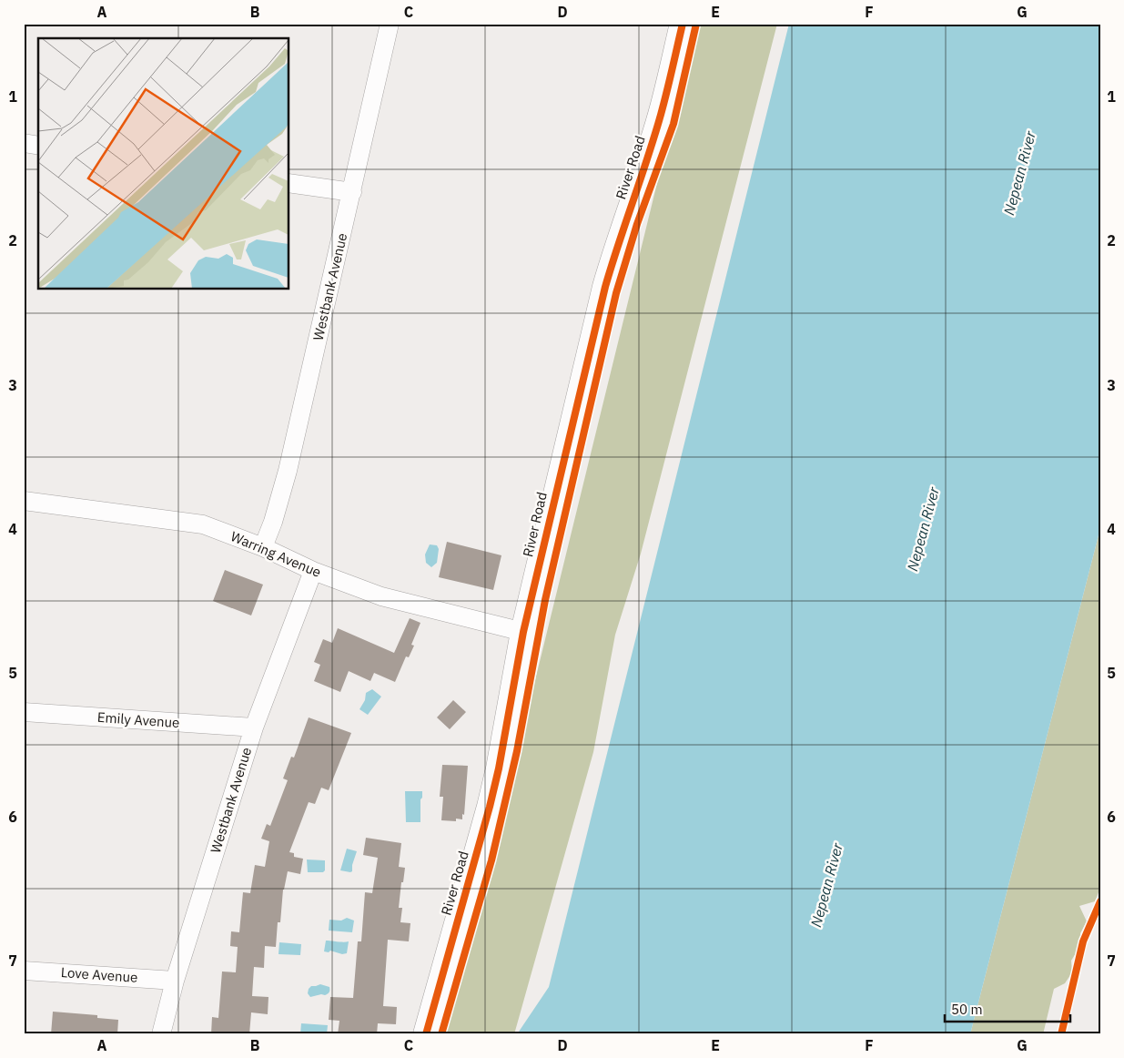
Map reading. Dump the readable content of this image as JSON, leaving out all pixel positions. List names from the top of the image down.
{
  "streets": {
    "street": [
      "River Road",
      "Westbank Avenue",
      "Warring Avenue",
      "Emily Avenue",
      "Love Avenue"
    ]
  },
  "crossings": [
    ["River Road", "Warring Avenue"],
    ["Westbank Avenue", "Warring Avenue"],
    ["Westbank Avenue", "Emily Avenue"],
    ["Westbank Avenue", "Love Avenue"]
  ],
  "water": ["Nepean River"],
  "scale_bar": "50 m",
  "grid": {
    "columns": [
      "A",
      "B",
      "C",
      "D",
      "E",
      "F",
      "G"
    ],
    "rows": [
      "1",
      "2",
      "3",
      "4",
      "5",
      "6",
      "7"
    ]
  }
}
